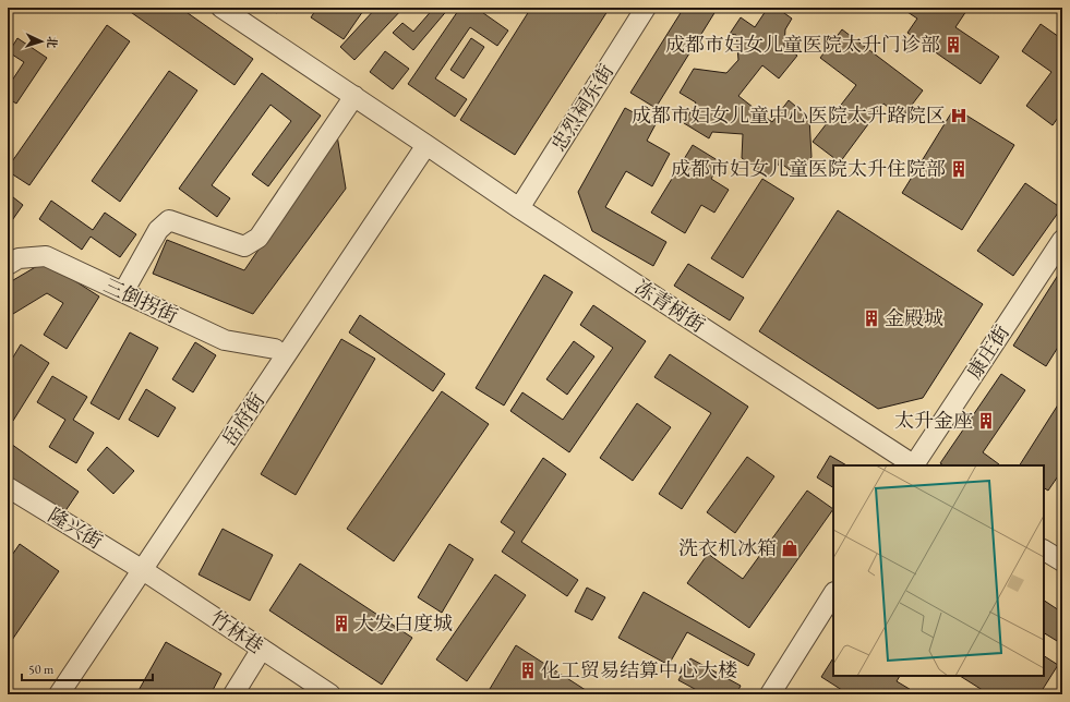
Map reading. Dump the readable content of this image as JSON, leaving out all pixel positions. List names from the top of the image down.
{
  "streets": {
    "street": [
      "忠烈祠东街",
      "三倒拐街",
      "冻青树街",
      "康庄街",
      "岳府街",
      "隆兴街",
      "竹林巷"
    ]
  },
  "crossings": [
    ["忠烈祠东街", "冻青树街"],
    ["冻青树街", "岳府街"],
    ["岳府街", "隆兴街"],
    ["岳府街", "竹林巷"],
    ["隆兴街", "竹林巷"]
  ],
  "places": {
    "building": [
      "成都市妇女儿童医院太升门诊部",
      "成都市妇女儿童医院太升住院部",
      "金殿城",
      "太升金座",
      "大发白度城",
      "化工贸易结算中心大楼"
    ],
    "hospital": ["成都市妇女儿童中心医院太升路院区"],
    "shop": ["洗衣机冰箱"]
  },
  "scale_bar": "50 m",
  "north": "right"
}
